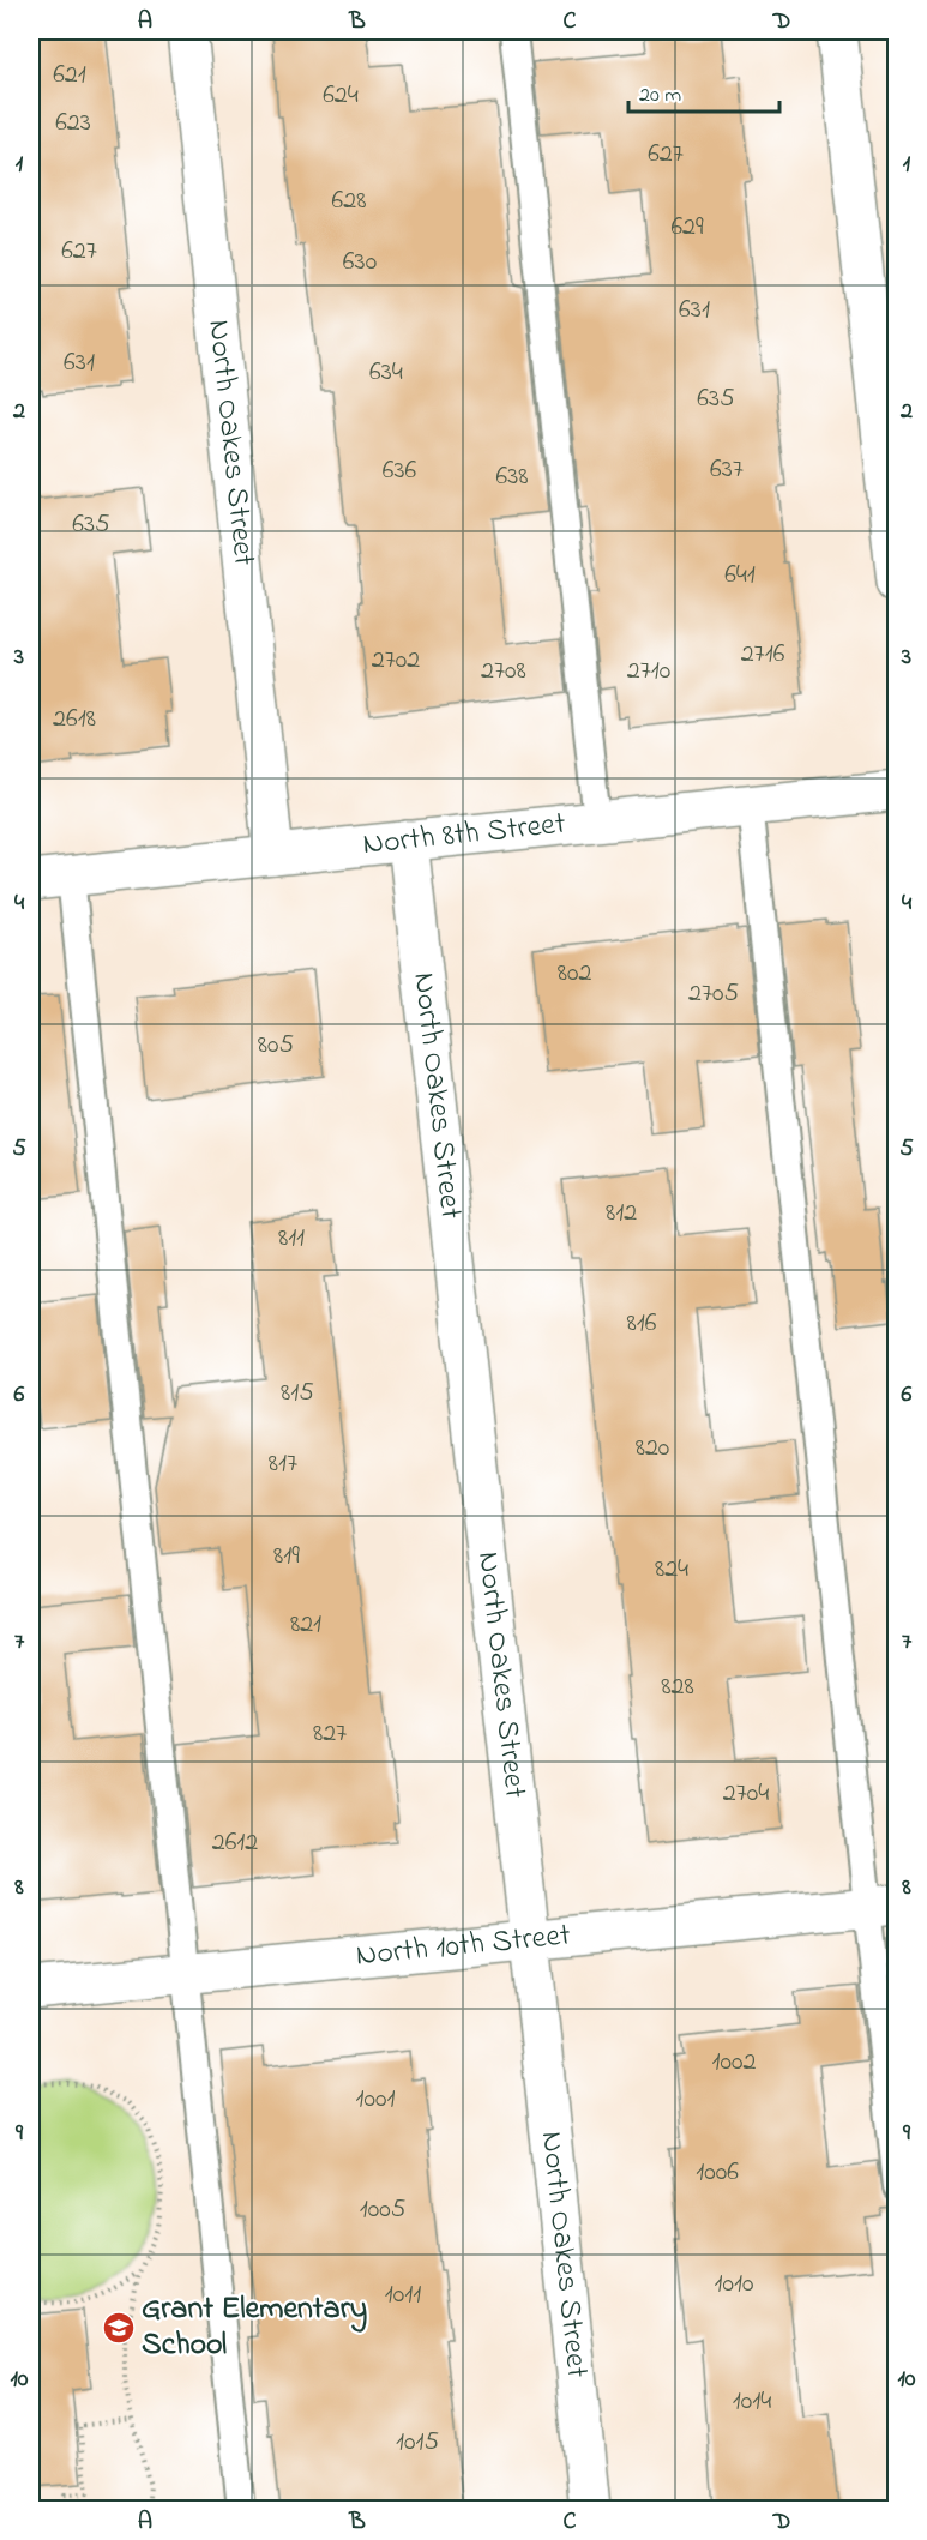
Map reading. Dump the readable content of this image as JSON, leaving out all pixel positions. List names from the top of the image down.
{
  "streets": {
    "street": ["North Oakes Street", "North 8th Street", "North 10th Street"]
  },
  "crossings": [
    ["North Oakes Street", "North 8th Street"],
    ["North Oakes Street", "North 10th Street"]
  ],
  "places": {
    "school or university": ["Grant Elementary School"]
  },
  "house_numbers": [
    "621",
    "624",
    "623",
    "627",
    "628",
    "629",
    "627",
    "630",
    "631",
    "631",
    "634",
    "635",
    "637",
    "636",
    "638",
    "635",
    "641",
    "2716",
    "2702",
    "2708",
    "2710",
    "2618",
    "802",
    "2705",
    "805",
    "812",
    "811",
    "816",
    "815",
    "820",
    "817",
    "819",
    "824",
    "821",
    "828",
    "827",
    "2704",
    "2612",
    "1002",
    "1001",
    "1006",
    "1005",
    "1010",
    "1011",
    "1014",
    "1015"
  ],
  "scale_bar": "20 m",
  "grid": {
    "columns": [
      "A",
      "B",
      "C",
      "D"
    ],
    "rows": [
      "1",
      "2",
      "3",
      "4",
      "5",
      "6",
      "7",
      "8",
      "9",
      "10"
    ]
  }
}
